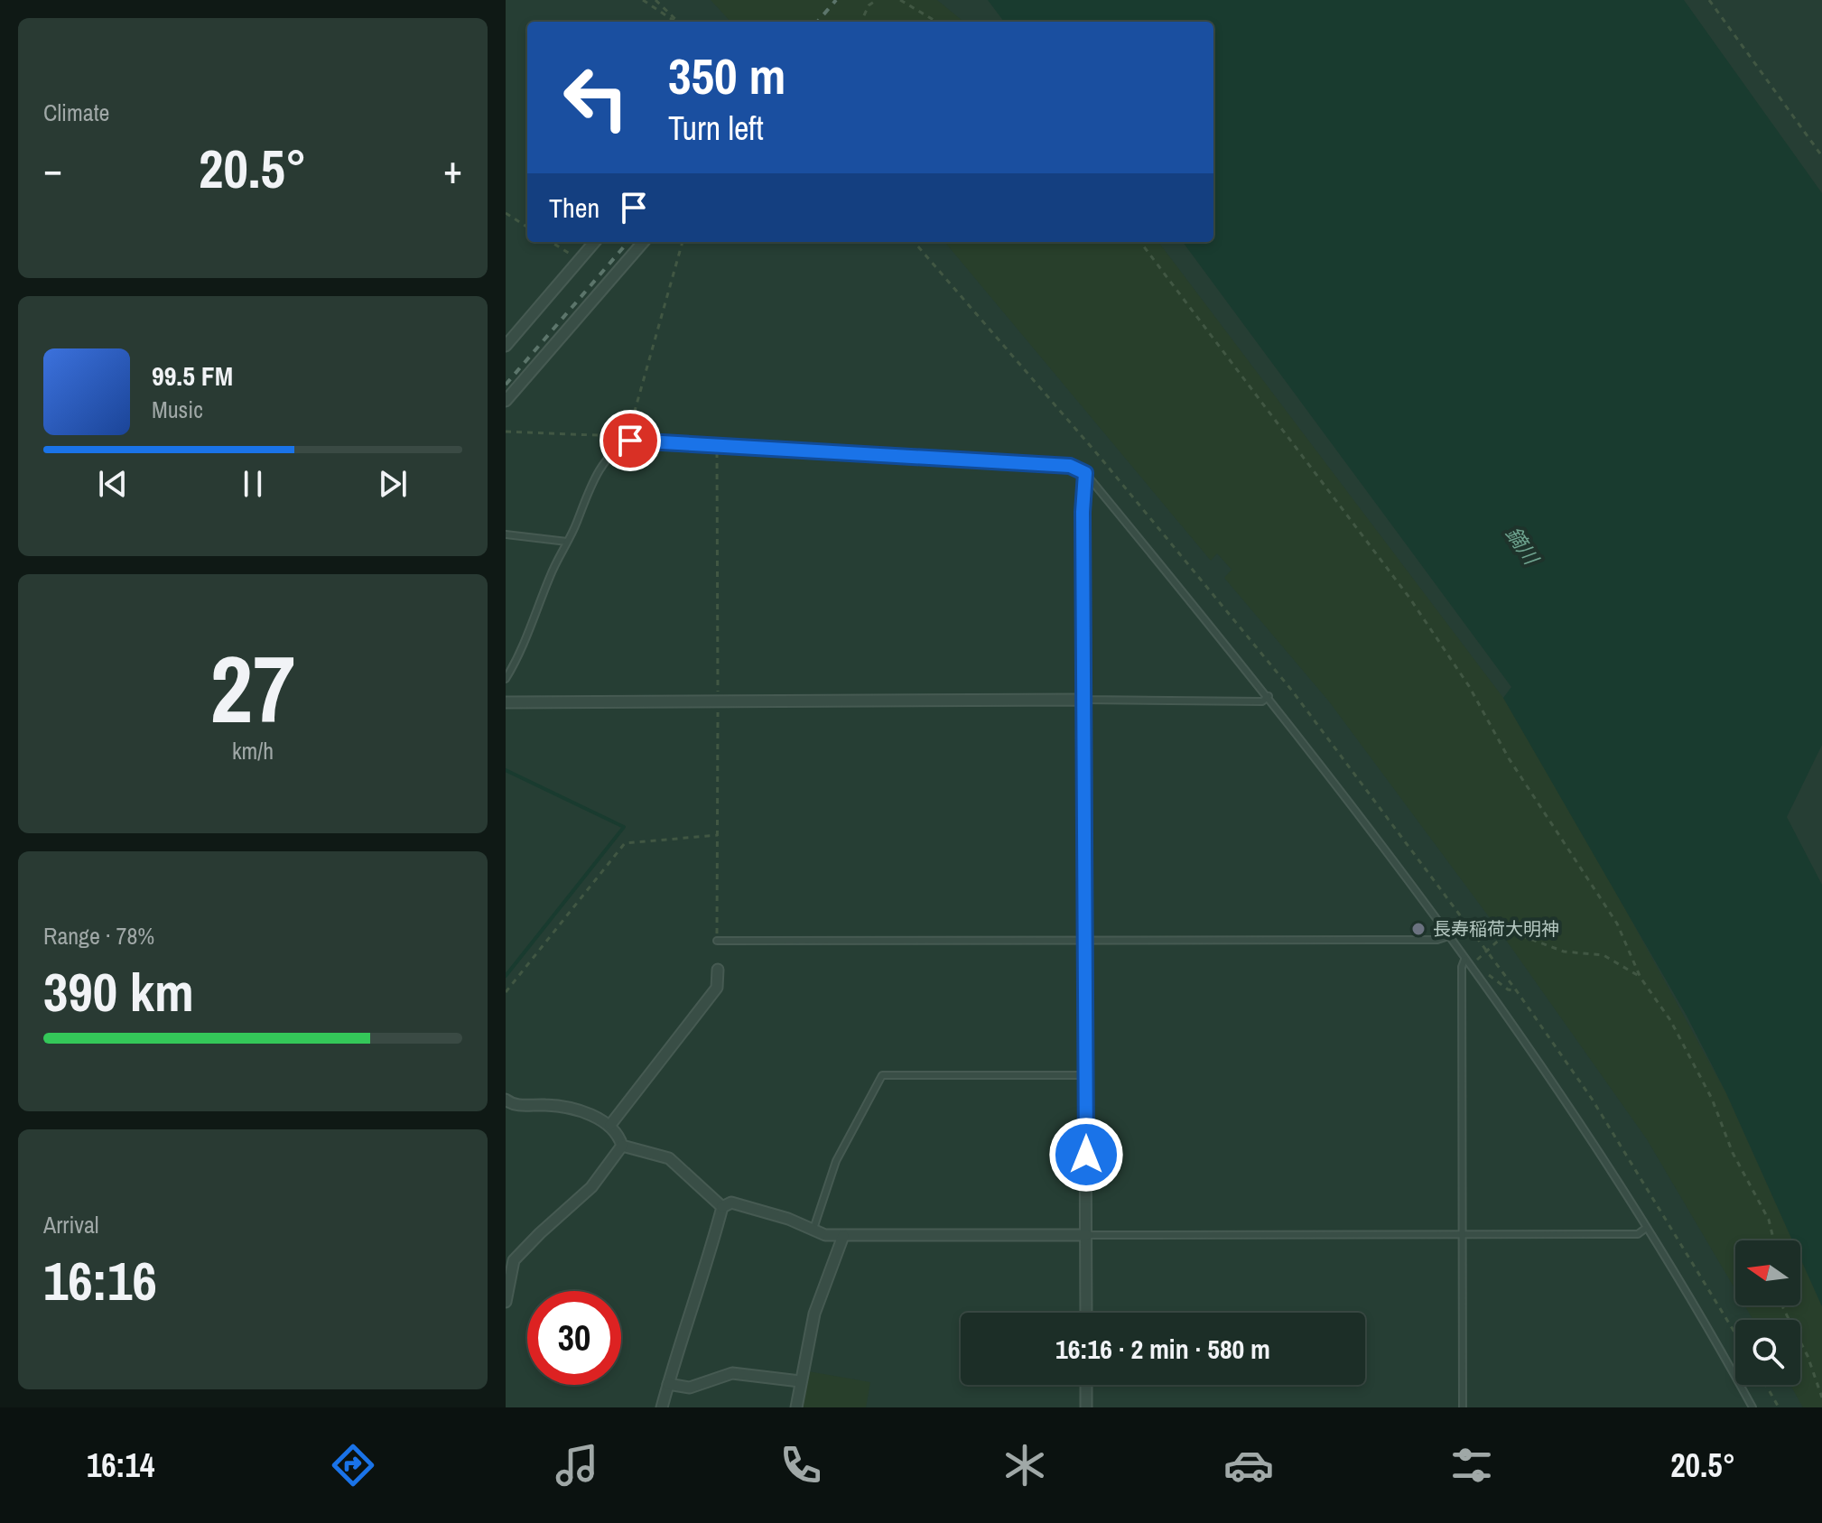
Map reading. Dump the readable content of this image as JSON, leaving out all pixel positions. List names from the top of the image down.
{
  "water": ["鏑川"],
  "places": ["長寿稲荷大明神"],
  "north": "left",
  "page": {
    "tile": [
      "Climate",
      ["27", "km/h"],
      ["Range · 78%", "390 km"],
      ["Arrival", "16:16"]
    ],
    "turn": ["350 m", "Turn left"],
    "heat": ["−", "20.5°", "+"],
    "then": "Then",
    "song": ["99.5 FM", "Music"],
    "limit": "30",
    "trip": "16:16 · 2 min · 580 m",
    "tabs": ["16:14", "20.5°"]
  }
}
